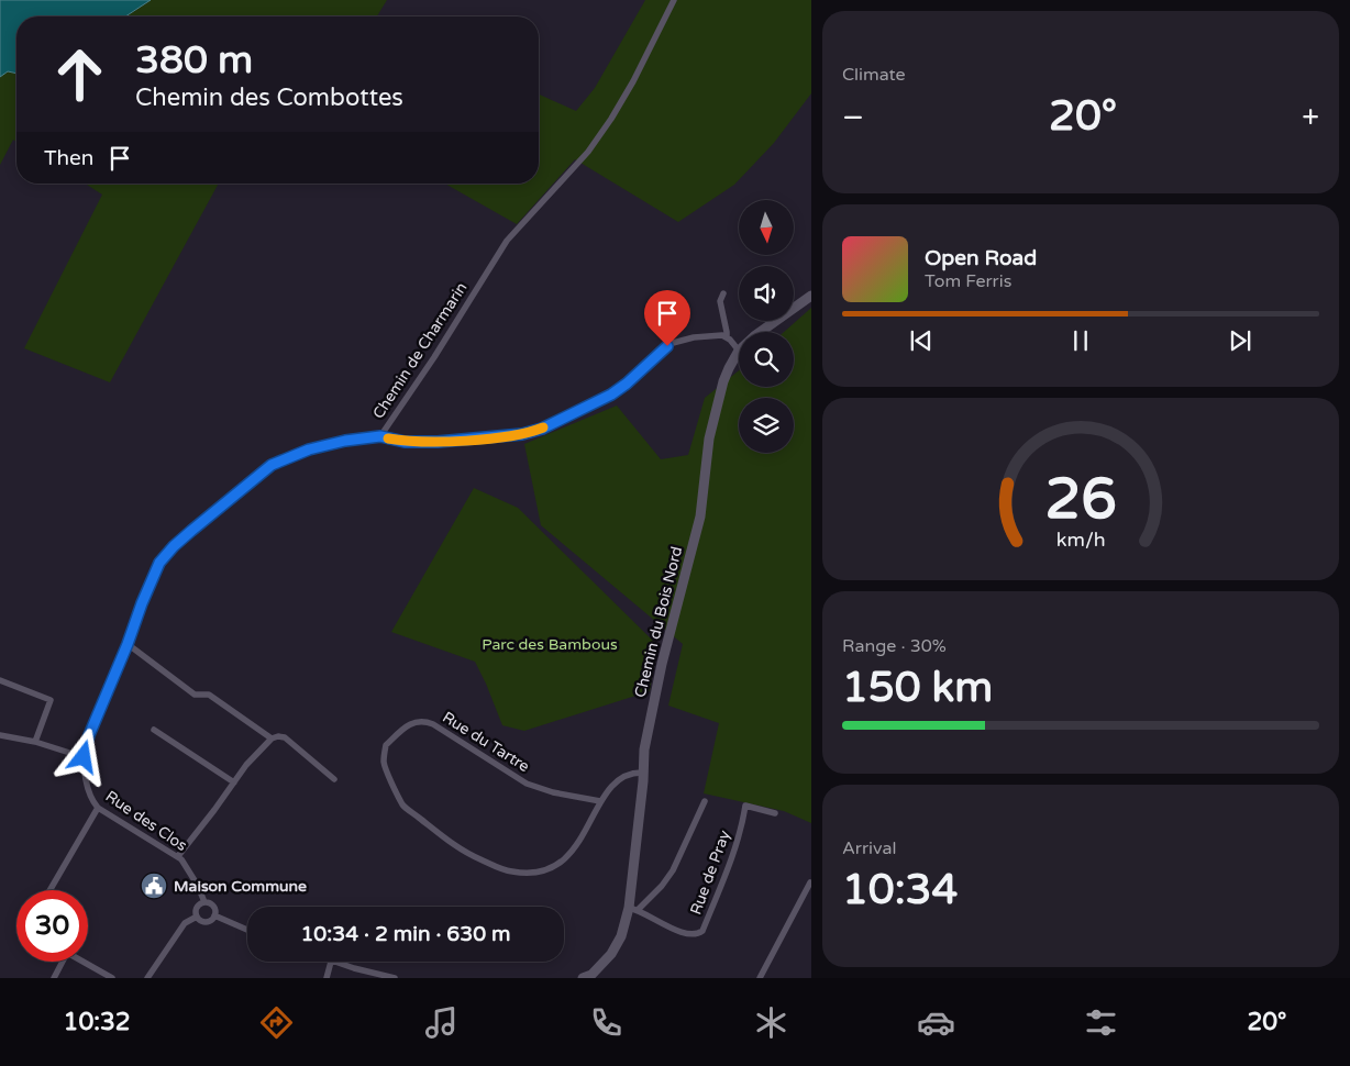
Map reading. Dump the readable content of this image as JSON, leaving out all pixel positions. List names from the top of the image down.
{
  "streets": {
    "street": [
      "Chemin de Charmarin",
      "Chemin du Bois Nord",
      "Rue du Tartre",
      "Rue des Clos",
      "Rue de Pray"
    ]
  },
  "crossings": [
    ["Chemin de Charmarin", "Rue des Clos"],
    ["Chemin du Bois Nord", "Rue du Tartre"],
    ["Chemin du Bois Nord", "Rue de Pray"]
  ],
  "parks": ["Parc des Bambous"],
  "places": {
    "public building": ["Maison Commune"]
  },
  "north": "bottom",
  "page": {
    "tile": [
      "Climate",
      ["Range · 30%", "150 km"],
      ["Arrival", "10:34"]
    ],
    "turn": ["380 m", "Chemin des Combottes"],
    "heat": ["−", "20°", "+"],
    "then": "Then",
    "song": ["Open Road", "Tom Ferris"],
    "limit": "30",
    "trip": "10:34 · 2 min · 630 m",
    "tabs": ["10:32", "20°"],
    "gauge": ["26", "km/h"]
  }
}
